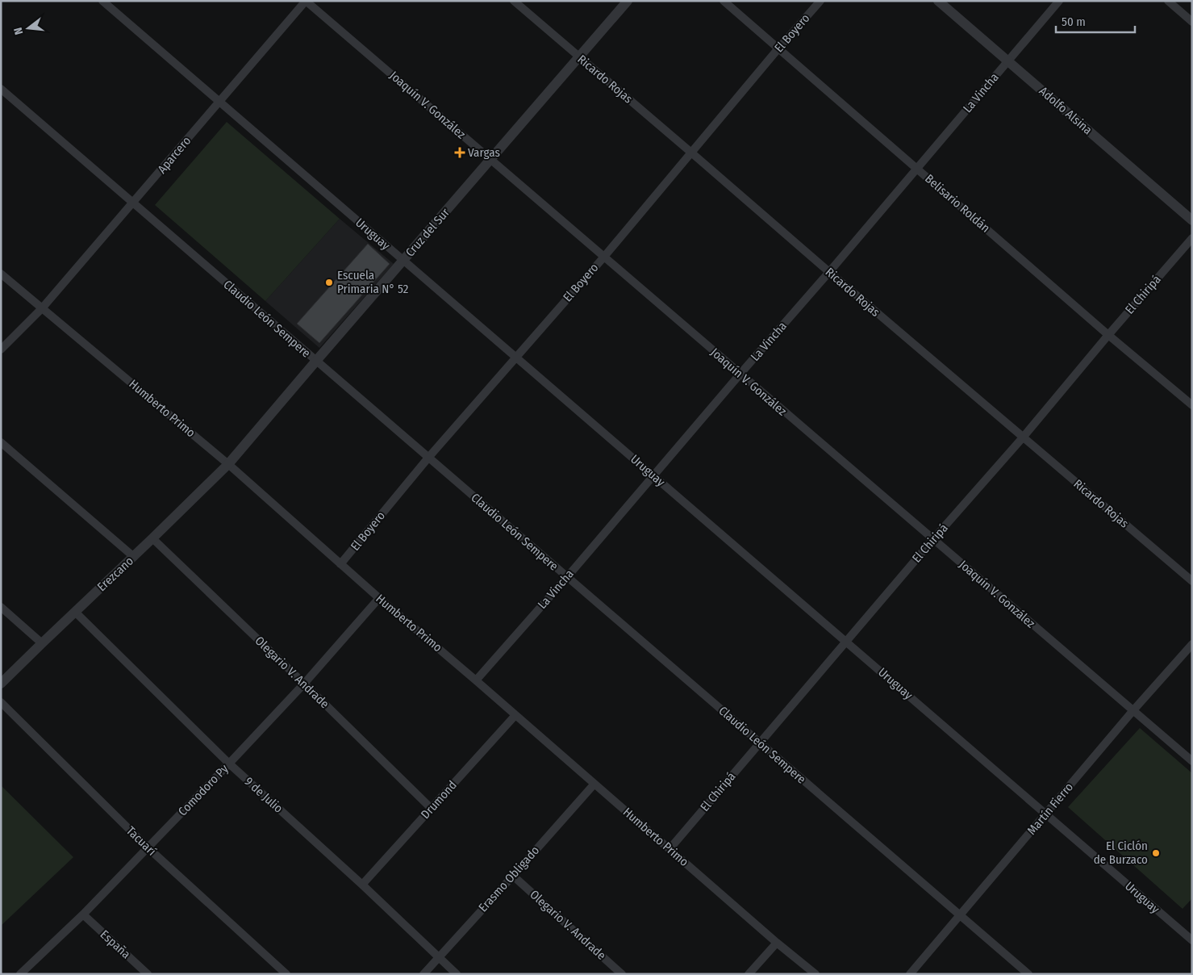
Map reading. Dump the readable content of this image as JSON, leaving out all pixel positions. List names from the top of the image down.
{
  "streets": {
    "street": [
      "El Boyero",
      "Ricardo Rojas",
      "La Vincha",
      "Joaquín V. González",
      "Adolfo Alsina",
      "Aparcero",
      "Belisario Roldán",
      "Cruz del Sur",
      "Uruguay",
      "El Chiripá",
      "Claudio León Sempere",
      "Humberto Primo",
      "Erezcano",
      "Olegario V. Andrade",
      "Comodoro Py",
      "9 de Julio",
      "Drumond",
      "Martín Fierro",
      "Tacuarí",
      "Erasmo Obligado",
      "España"
    ]
  },
  "crossings": [
    ["El Boyero", "Ricardo Rojas"],
    ["El Boyero", "Joaquín V. González"],
    ["El Boyero", "Belisario Roldán"],
    ["El Boyero", "Uruguay"],
    ["El Boyero", "Claudio León Sempere"],
    ["El Boyero", "Humberto Primo"],
    ["Ricardo Rojas", "La Vincha"],
    ["Ricardo Rojas", "Cruz del Sur"],
    ["Ricardo Rojas", "El Chiripá"],
    ["La Vincha", "Joaquín V. González"],
    ["La Vincha", "Adolfo Alsina"],
    ["La Vincha", "Belisario Roldán"],
    ["La Vincha", "Uruguay"],
    ["La Vincha", "Claudio León Sempere"],
    ["La Vincha", "Humberto Primo"],
    ["Joaquín V. González", "Aparcero"],
    ["Joaquín V. González", "Cruz del Sur"],
    ["Joaquín V. González", "El Chiripá"],
    ["Joaquín V. González", "Martín Fierro"],
    ["Aparcero", "Uruguay"],
    ["Aparcero", "Claudio León Sempere"],
    ["Aparcero", "Humberto Primo"],
    ["Belisario Roldán", "El Chiripá"],
    ["Cruz del Sur", "Uruguay"],
    ["Cruz del Sur", "Claudio León Sempere"],
    ["Cruz del Sur", "Humberto Primo"],
    ["Cruz del Sur", "Erezcano"],
    ["Uruguay", "El Chiripá"],
    ["Uruguay", "Martín Fierro"],
    ["El Chiripá", "Claudio León Sempere"],
    ["El Chiripá", "Humberto Primo"],
    ["Claudio León Sempere", "Martín Fierro"],
    ["Humberto Primo", "Erezcano"],
    ["Humberto Primo", "Comodoro Py"],
    ["Humberto Primo", "Drumond"],
    ["Humberto Primo", "Erasmo Obligado"],
    ["Erezcano", "Olegario V. Andrade"],
    ["Erezcano", "9 de Julio"],
    ["Olegario V. Andrade", "Comodoro Py"],
    ["Olegario V. Andrade", "Drumond"],
    ["Olegario V. Andrade", "Erasmo Obligado"],
    ["Comodoro Py", "9 de Julio"],
    ["Comodoro Py", "Tacuarí"],
    ["Comodoro Py", "España"],
    ["9 de Julio", "Drumond"],
    ["9 de Julio", "Erasmo Obligado"]
  ],
  "places": {
    "health": ["Vargas"],
    "other": ["Escuela Primaria N° 52", "El Ciclón de Burzaco"]
  },
  "scale_bar": "50 m",
  "north": "left"
}
